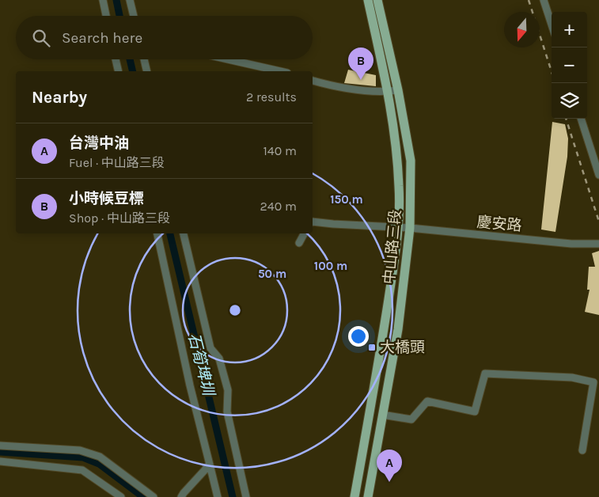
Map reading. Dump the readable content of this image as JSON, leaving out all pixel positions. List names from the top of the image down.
{
  "streets": {
    "main road": ["中山路三段"],
    "street": ["慶安路"]
  },
  "crossings": [
    ["慶安路", "中山路三段"]
  ],
  "water": ["石筍埤圳"],
  "places": {
    "transit": ["大橋頭"]
  },
  "north": "bottom",
  "page": {
    "map_buttons": ["+", "−"],
    "search": "Search here",
    "pins": ["B", "A"],
    "heading": ["Nearby", "2 results"],
    "list": [
      {
        "mark": "A",
        "name": "台灣中油",
        "note": "Fuel · 中山路三段",
        "value": "140 m"
      },
      {
        "mark": "B",
        "name": "小時候豆標",
        "note": "Shop · 中山路三段",
        "value": "240 m"
      }
    ]
  },
  "rings": ["150 m", "100 m", "50 m"]
}
